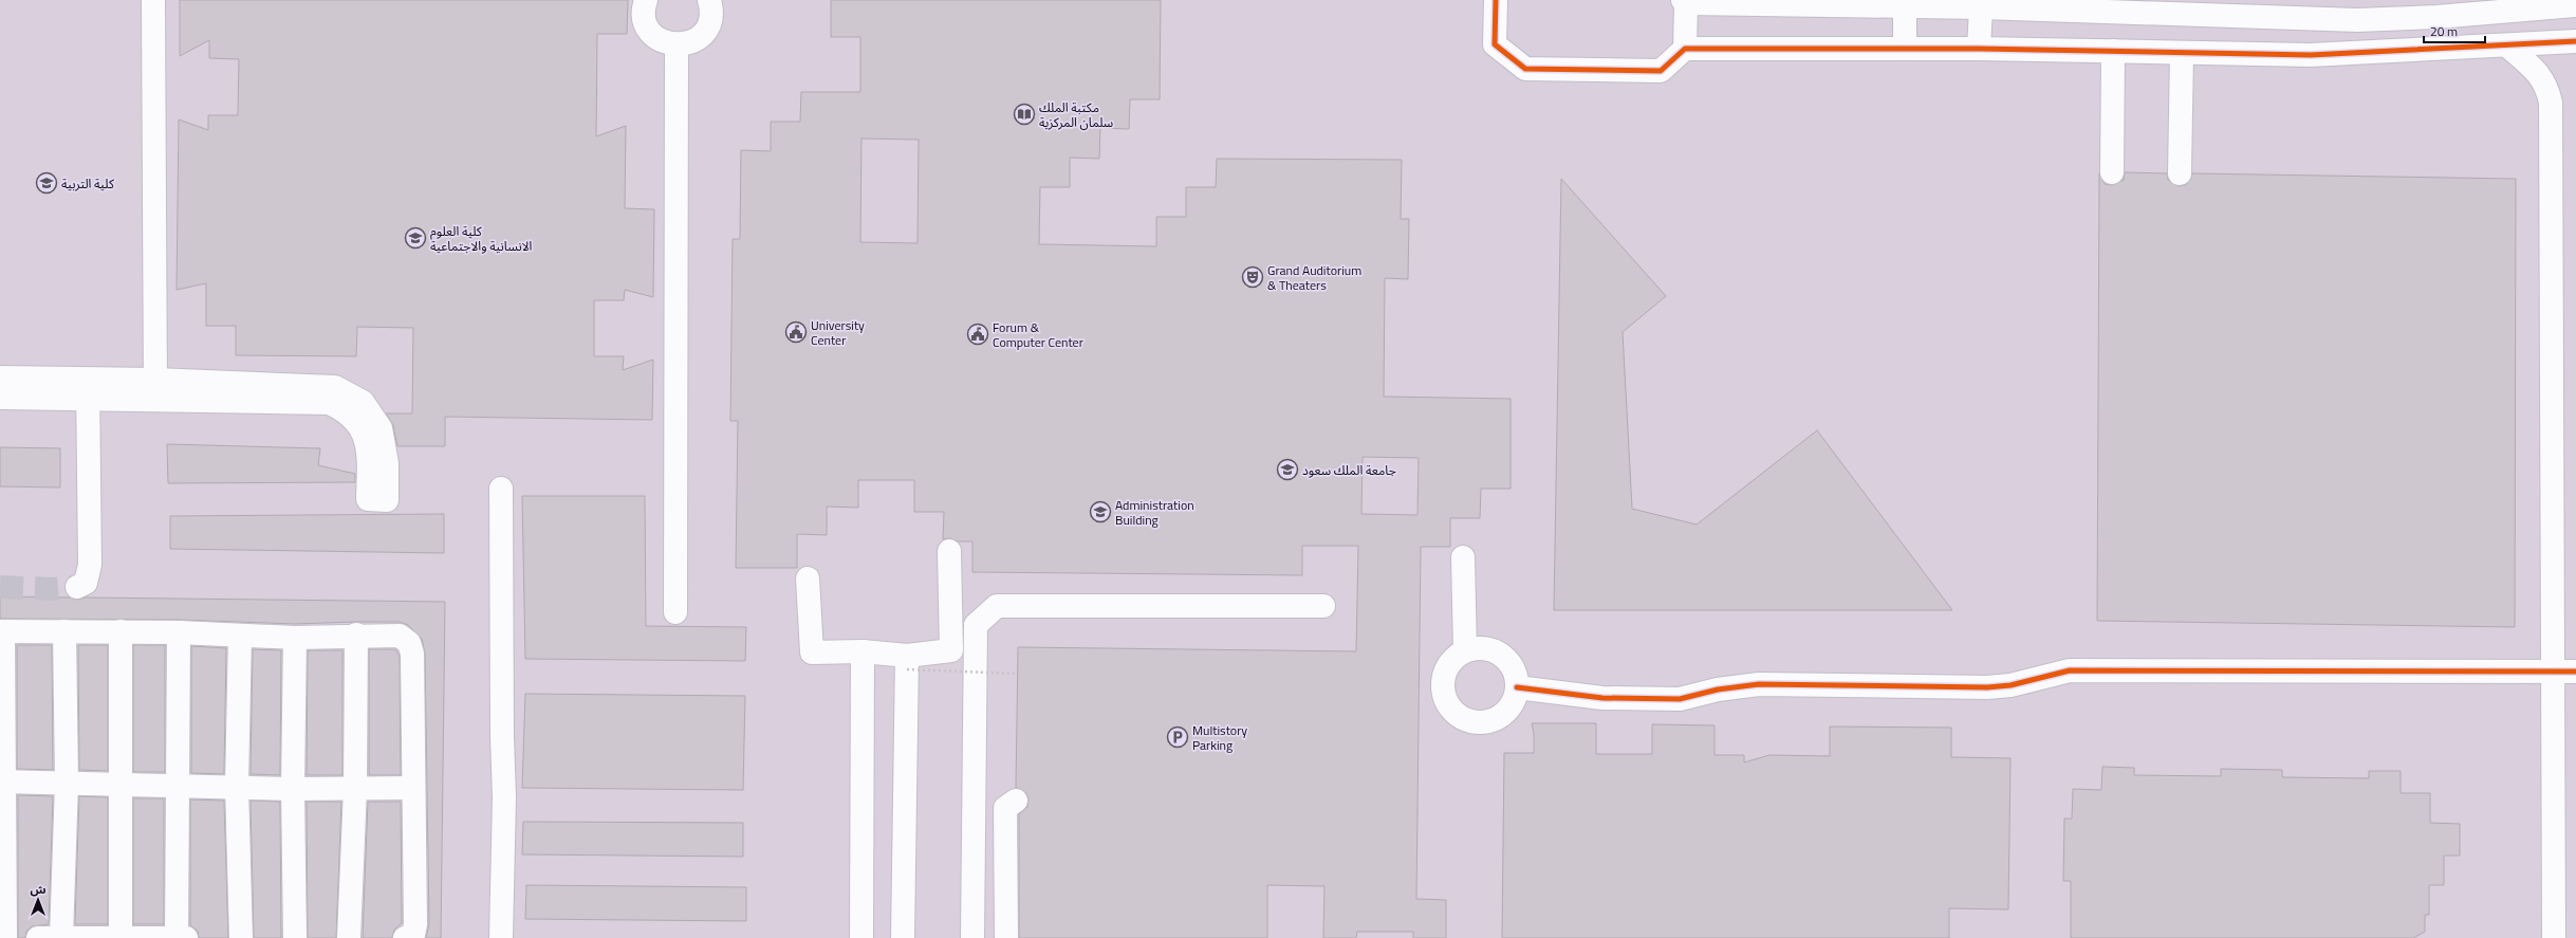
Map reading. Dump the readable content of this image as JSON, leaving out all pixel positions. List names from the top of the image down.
{
  "places": {
    "library": ["مكتبة الملك سلمان المركزية"],
    "school or university": [
      "كلية التربية",
      "كلية العلوم الانسانية والاجتماعية",
      "جامعة الملك سعود",
      "Administration Building"
    ],
    "theatre": ["Grand Auditorium & Theaters"],
    "public building": ["University Center", "Forum & Computer Center"],
    "parking": ["Multistory Parking"]
  },
  "scale_bar": "20 m",
  "north": "top"
}
